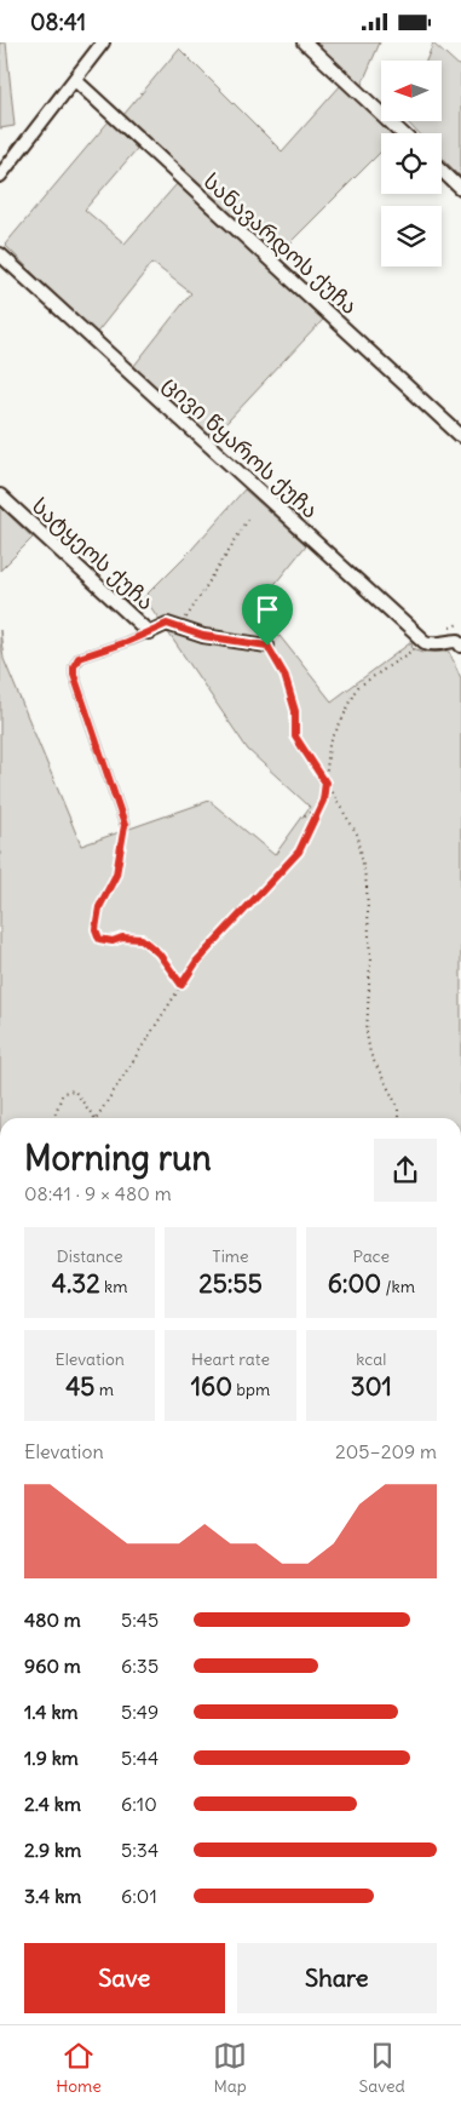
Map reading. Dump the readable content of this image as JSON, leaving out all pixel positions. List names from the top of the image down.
{
  "streets": {
    "street": ["სანავარდოს ქუჩა", "ცივი წყაროს ქუჩა", "სატყეოს ქუჩა"]
  },
  "north": "left",
  "page": {
    "status": "08:41",
    "heading": ["Morning run", "08:41 · 9 × 480 m"],
    "stats": [
      ["Distance", "4.32 km"],
      ["Time", "25:55"],
      ["Pace", "6:00 /km"],
      ["Elevation", "45 m"],
      ["Heart rate", "160 bpm"],
      ["kcal", "301"]
    ],
    "chart": ["Elevation", "205–209 m"],
    "list": [
      {
        "name": "480 m",
        "note": "5:45"
      },
      {
        "name": "960 m",
        "note": "6:35"
      },
      {
        "name": "1.4 km",
        "note": "5:49"
      },
      {
        "name": "1.9 km",
        "note": "5:44"
      },
      {
        "name": "2.4 km",
        "note": "6:10"
      },
      {
        "name": "2.9 km",
        "note": "5:34"
      },
      {
        "name": "3.4 km",
        "note": "6:01"
      }
    ],
    "buttons": ["Save", "Share"],
    "tabs": ["Home", "Map", "Saved"]
  }
}
